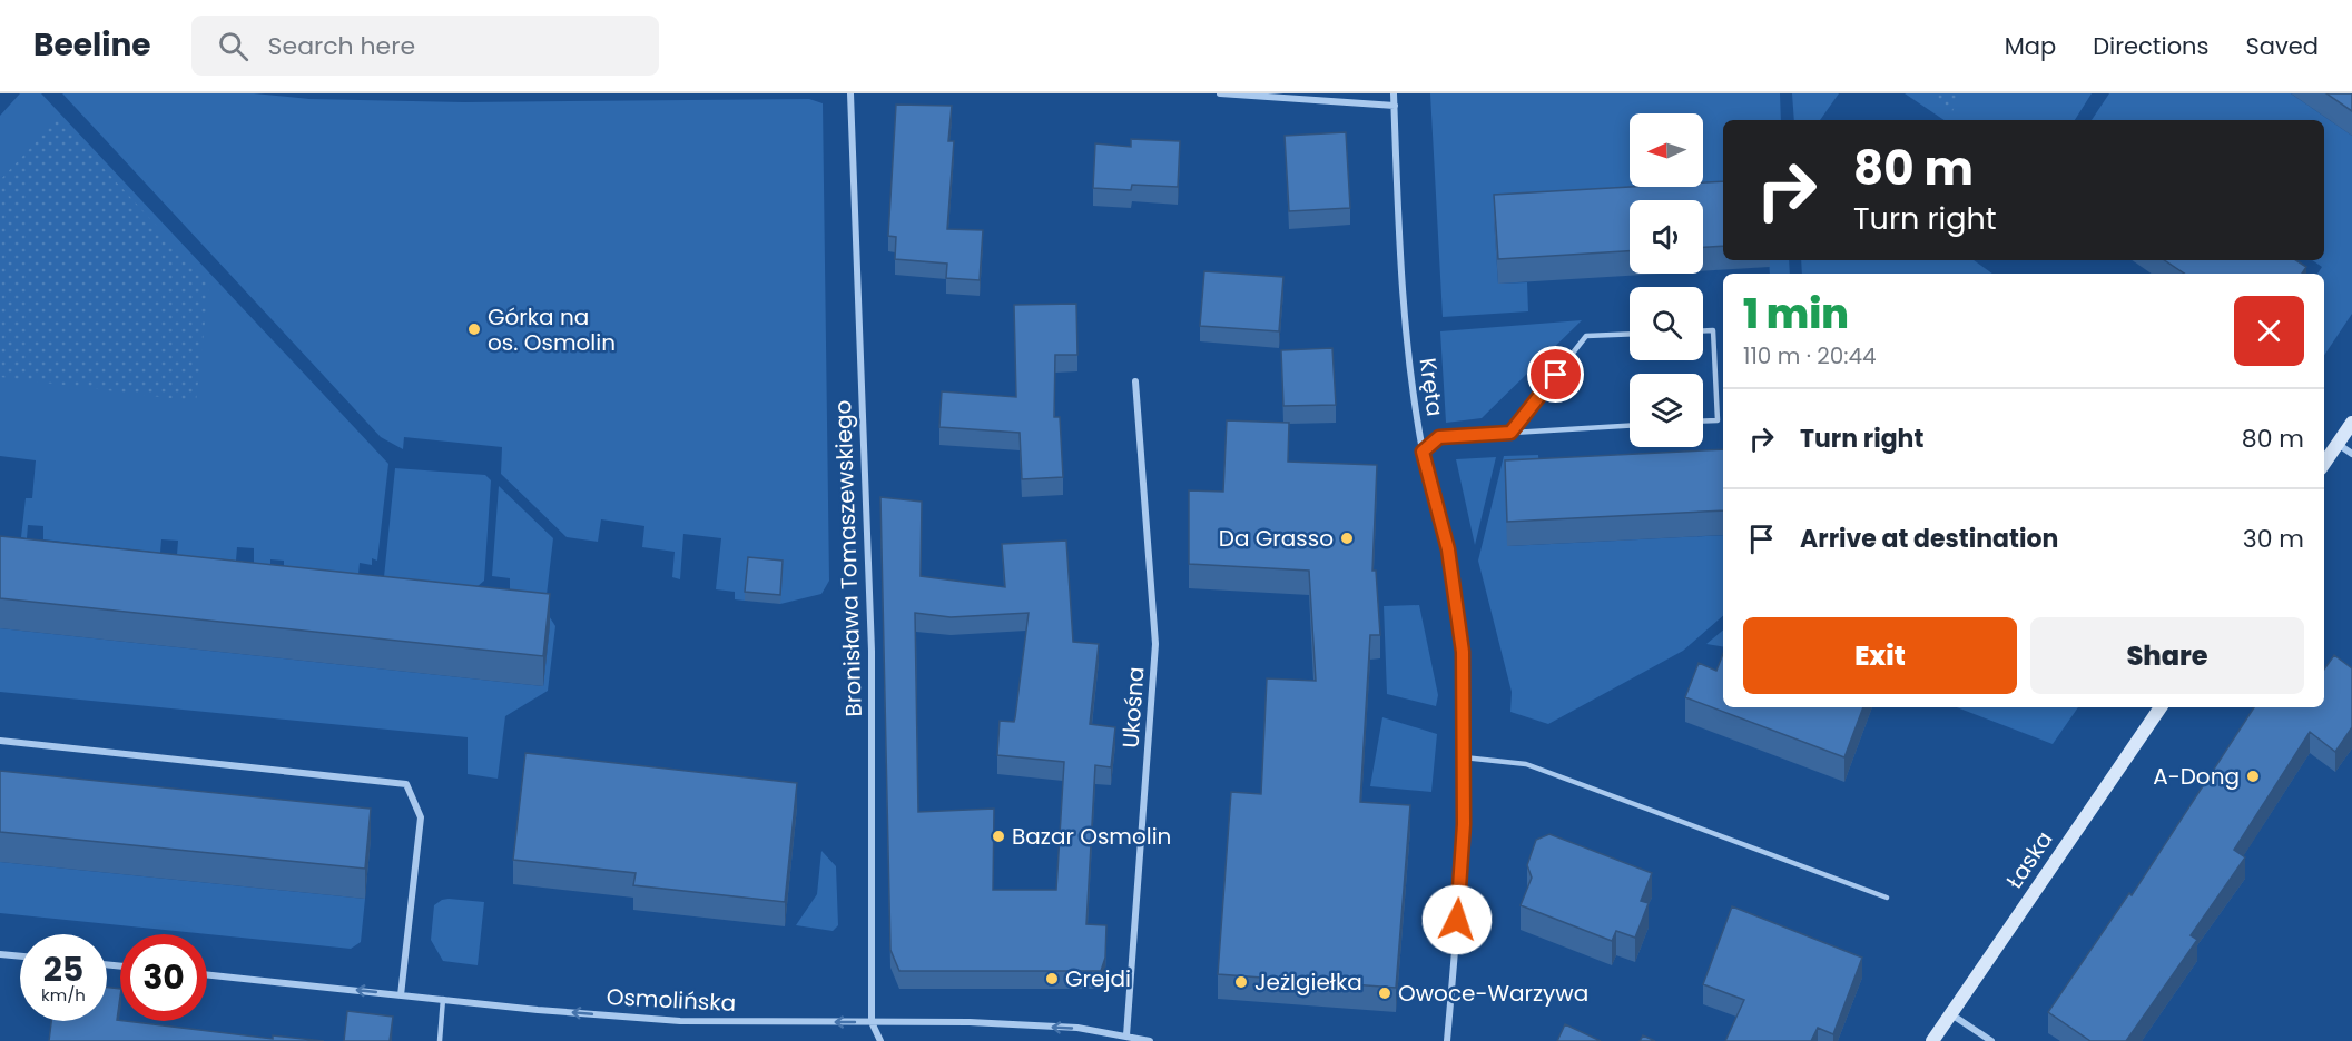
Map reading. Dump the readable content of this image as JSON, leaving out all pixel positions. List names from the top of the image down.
{
  "streets": {
    "street": [
      "Kręta",
      "Bronisława Tomaszewskiego",
      "Ukośna",
      "Łaska",
      "Osmolińska"
    ]
  },
  "crossings": [
    ["Bronisława Tomaszewskiego", "Osmolińska"],
    ["Ukośna", "Osmolińska"]
  ],
  "one_way": ["Osmolińska"],
  "places": [
    "Górka na os. Osmolin",
    "Da Grasso",
    "A-Dong",
    "Bazar Osmolin",
    "Grejdi",
    "JeżIgiełka",
    "Owoce-Warzywa"
  ],
  "north": "left",
  "page": {
    "header": "Beeline",
    "search": "Search here",
    "nav": ["Map", "Directions", "Saved"],
    "turn": ["80 m", "Turn right"],
    "heading": ["1 min", "110 m · 20:44"],
    "list": [
      {
        "name": "Turn right",
        "value": "80 m"
      },
      {
        "name": "Arrive at destination",
        "value": "30 m"
      }
    ],
    "buttons": ["Exit", "Share"],
    "speed": "25 km/h",
    "limit": "30"
  }
}
